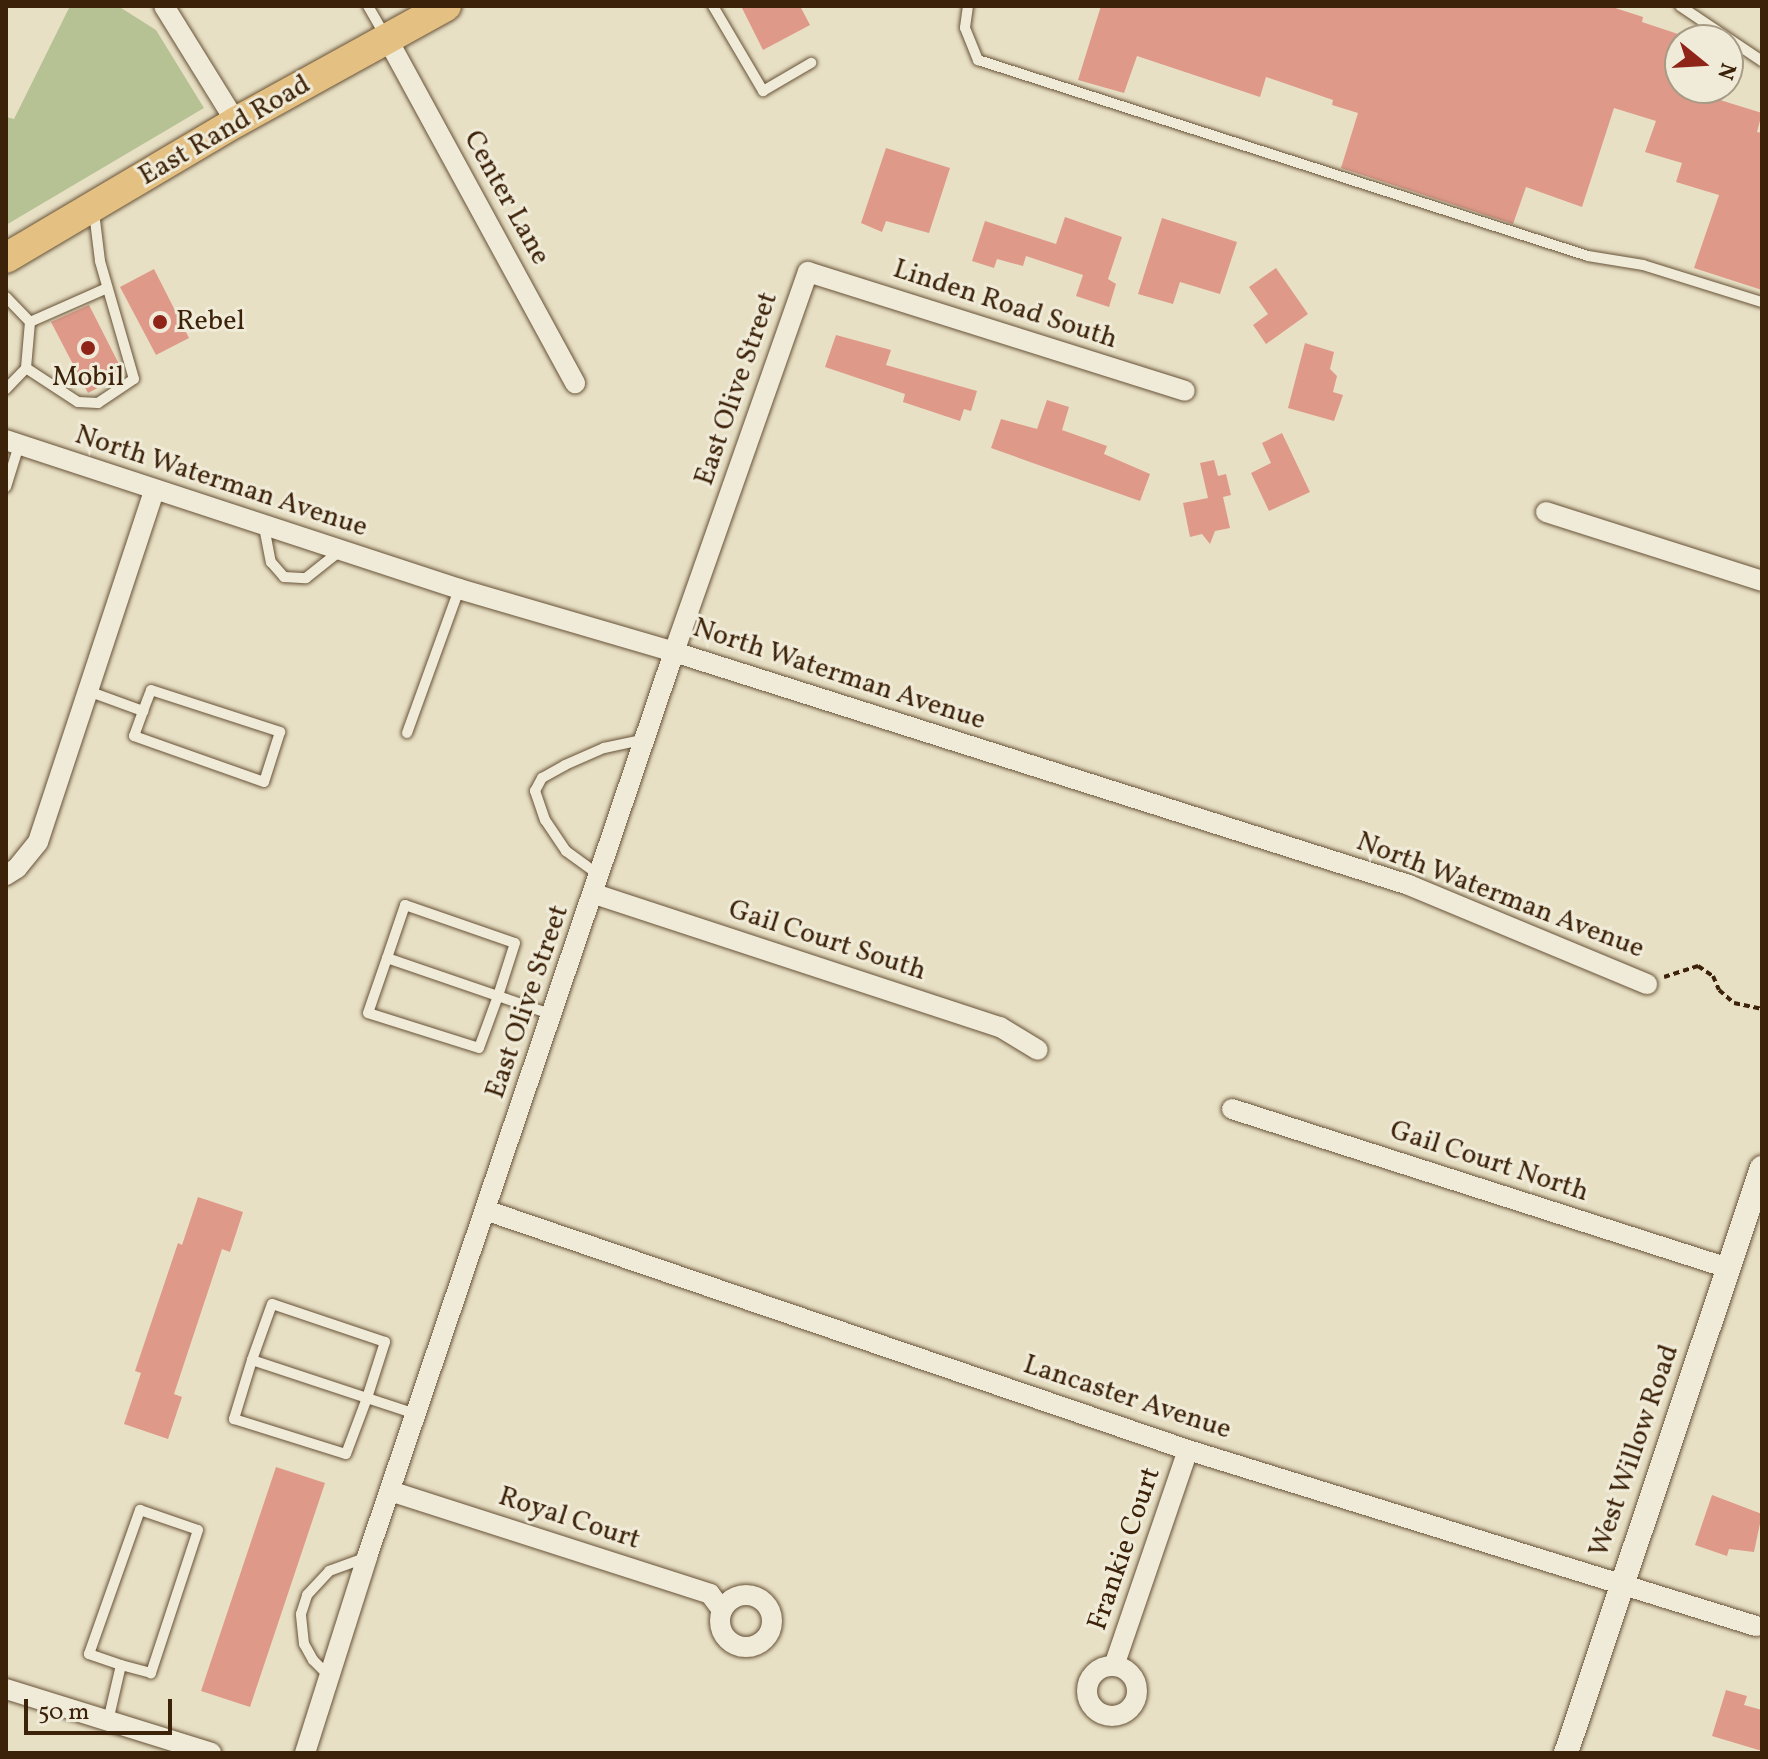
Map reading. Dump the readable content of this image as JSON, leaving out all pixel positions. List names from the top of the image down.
{
  "streets": {
    "main road": ["East Rand Road"],
    "street": [
      "Center Lane",
      "Linden Road South",
      "East Olive Street",
      "North Waterman Avenue",
      "Gail Court South",
      "Gail Court North",
      "Lancaster Avenue",
      "West Willow Road",
      "Royal Court",
      "Frankie Court"
    ]
  },
  "crossings": [
    ["East Rand Road", "Center Lane"],
    ["Linden Road South", "East Olive Street"],
    ["East Olive Street", "North Waterman Avenue"],
    ["East Olive Street", "Gail Court South"],
    ["East Olive Street", "Lancaster Avenue"],
    ["East Olive Street", "Royal Court"],
    ["Gail Court North", "West Willow Road"],
    ["Lancaster Avenue", "West Willow Road"],
    ["Lancaster Avenue", "Frankie Court"]
  ],
  "places": ["Rebel", "Mobil"],
  "scale_bar": "50 m",
  "north": "right"
}
